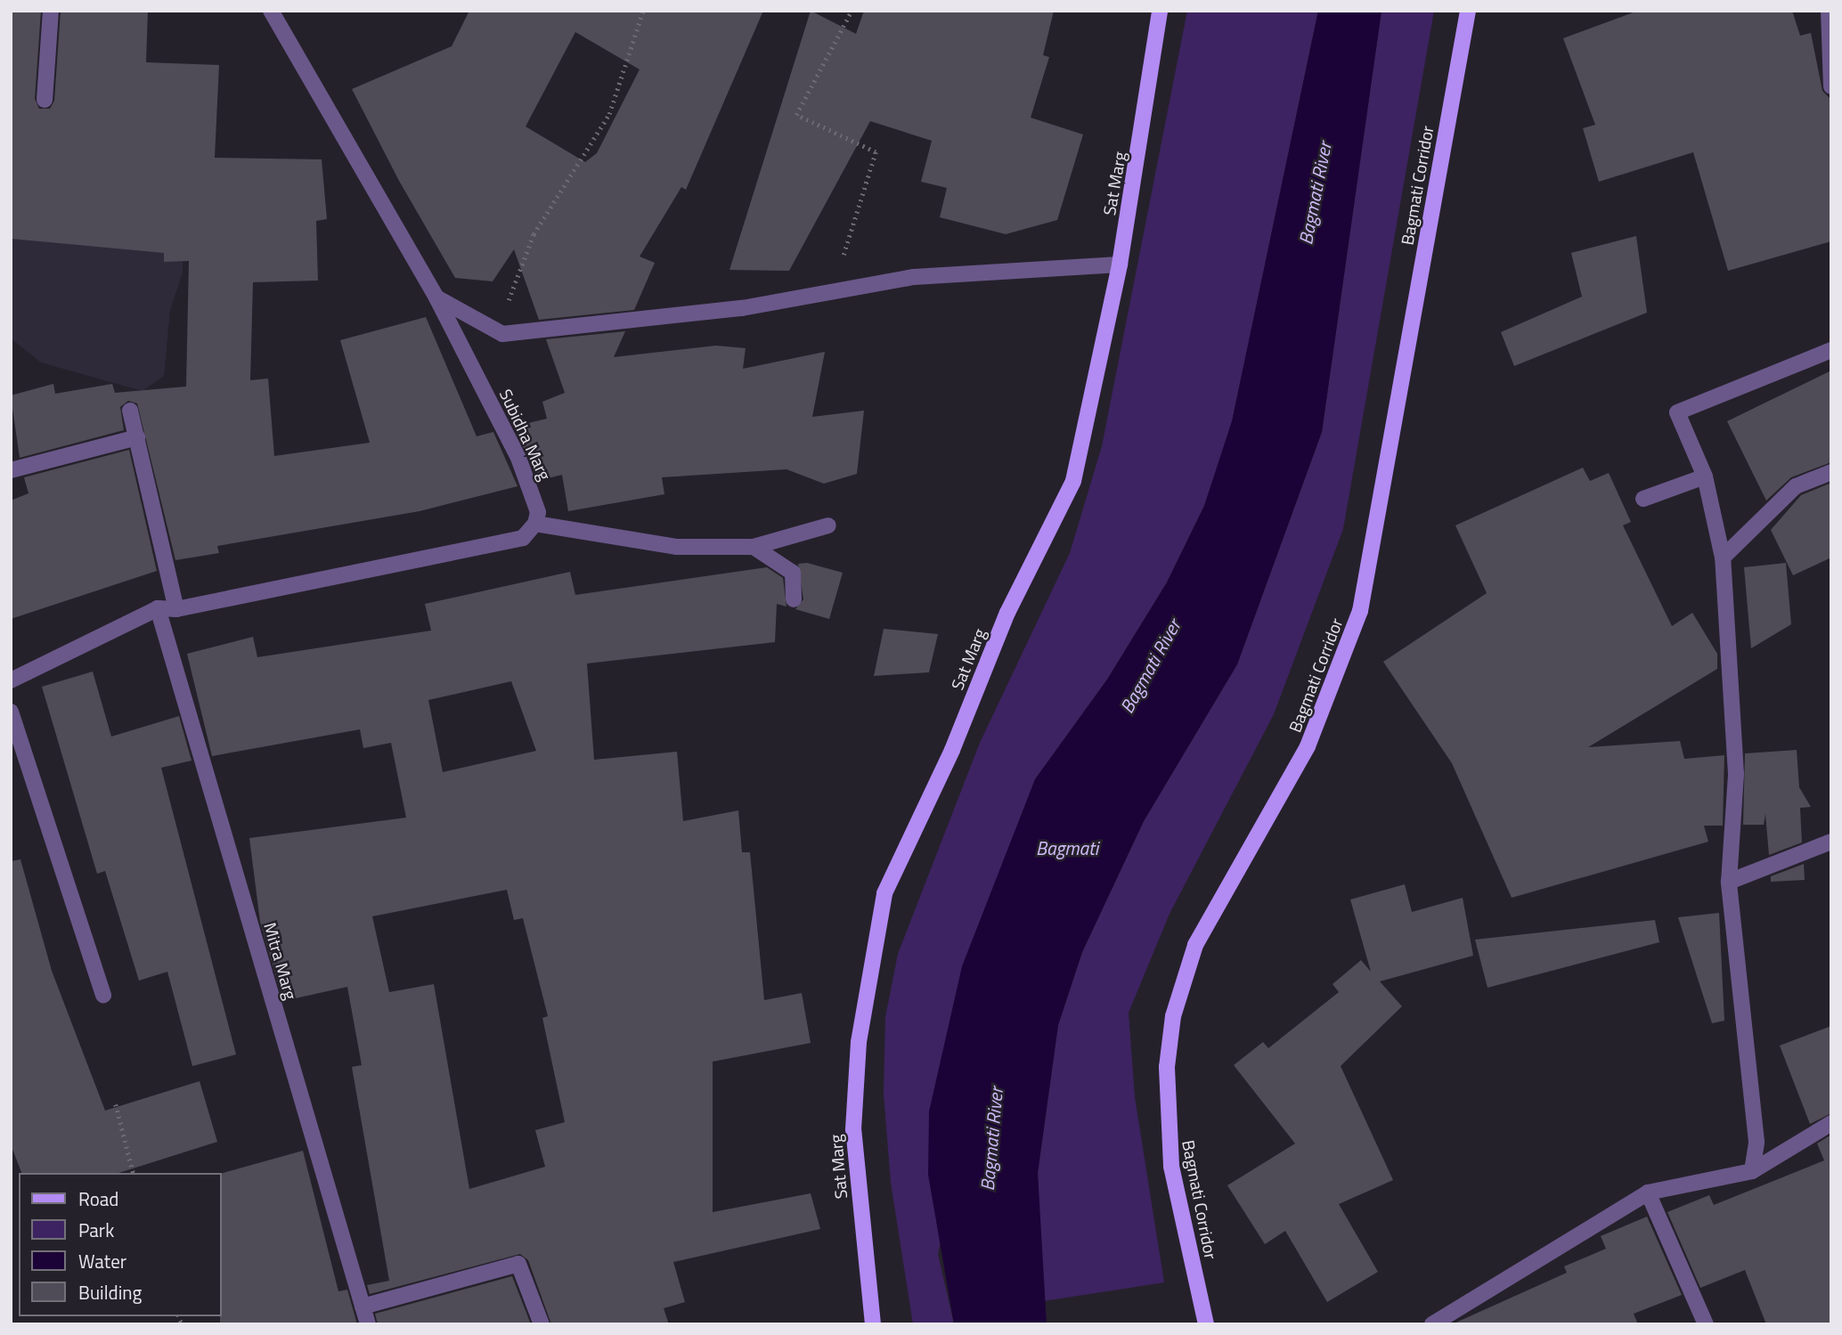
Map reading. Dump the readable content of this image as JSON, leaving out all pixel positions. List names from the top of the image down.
{
  "streets": {
    "main road": ["Sat Marg", "Bagmati Corridor"],
    "street": ["Subidha Marg", "Mitra Marg"]
  },
  "water": ["Bagmati River", "Bagmati"],
  "legend": [
    "Road",
    "Park",
    "Water",
    "Building"
  ]
}
